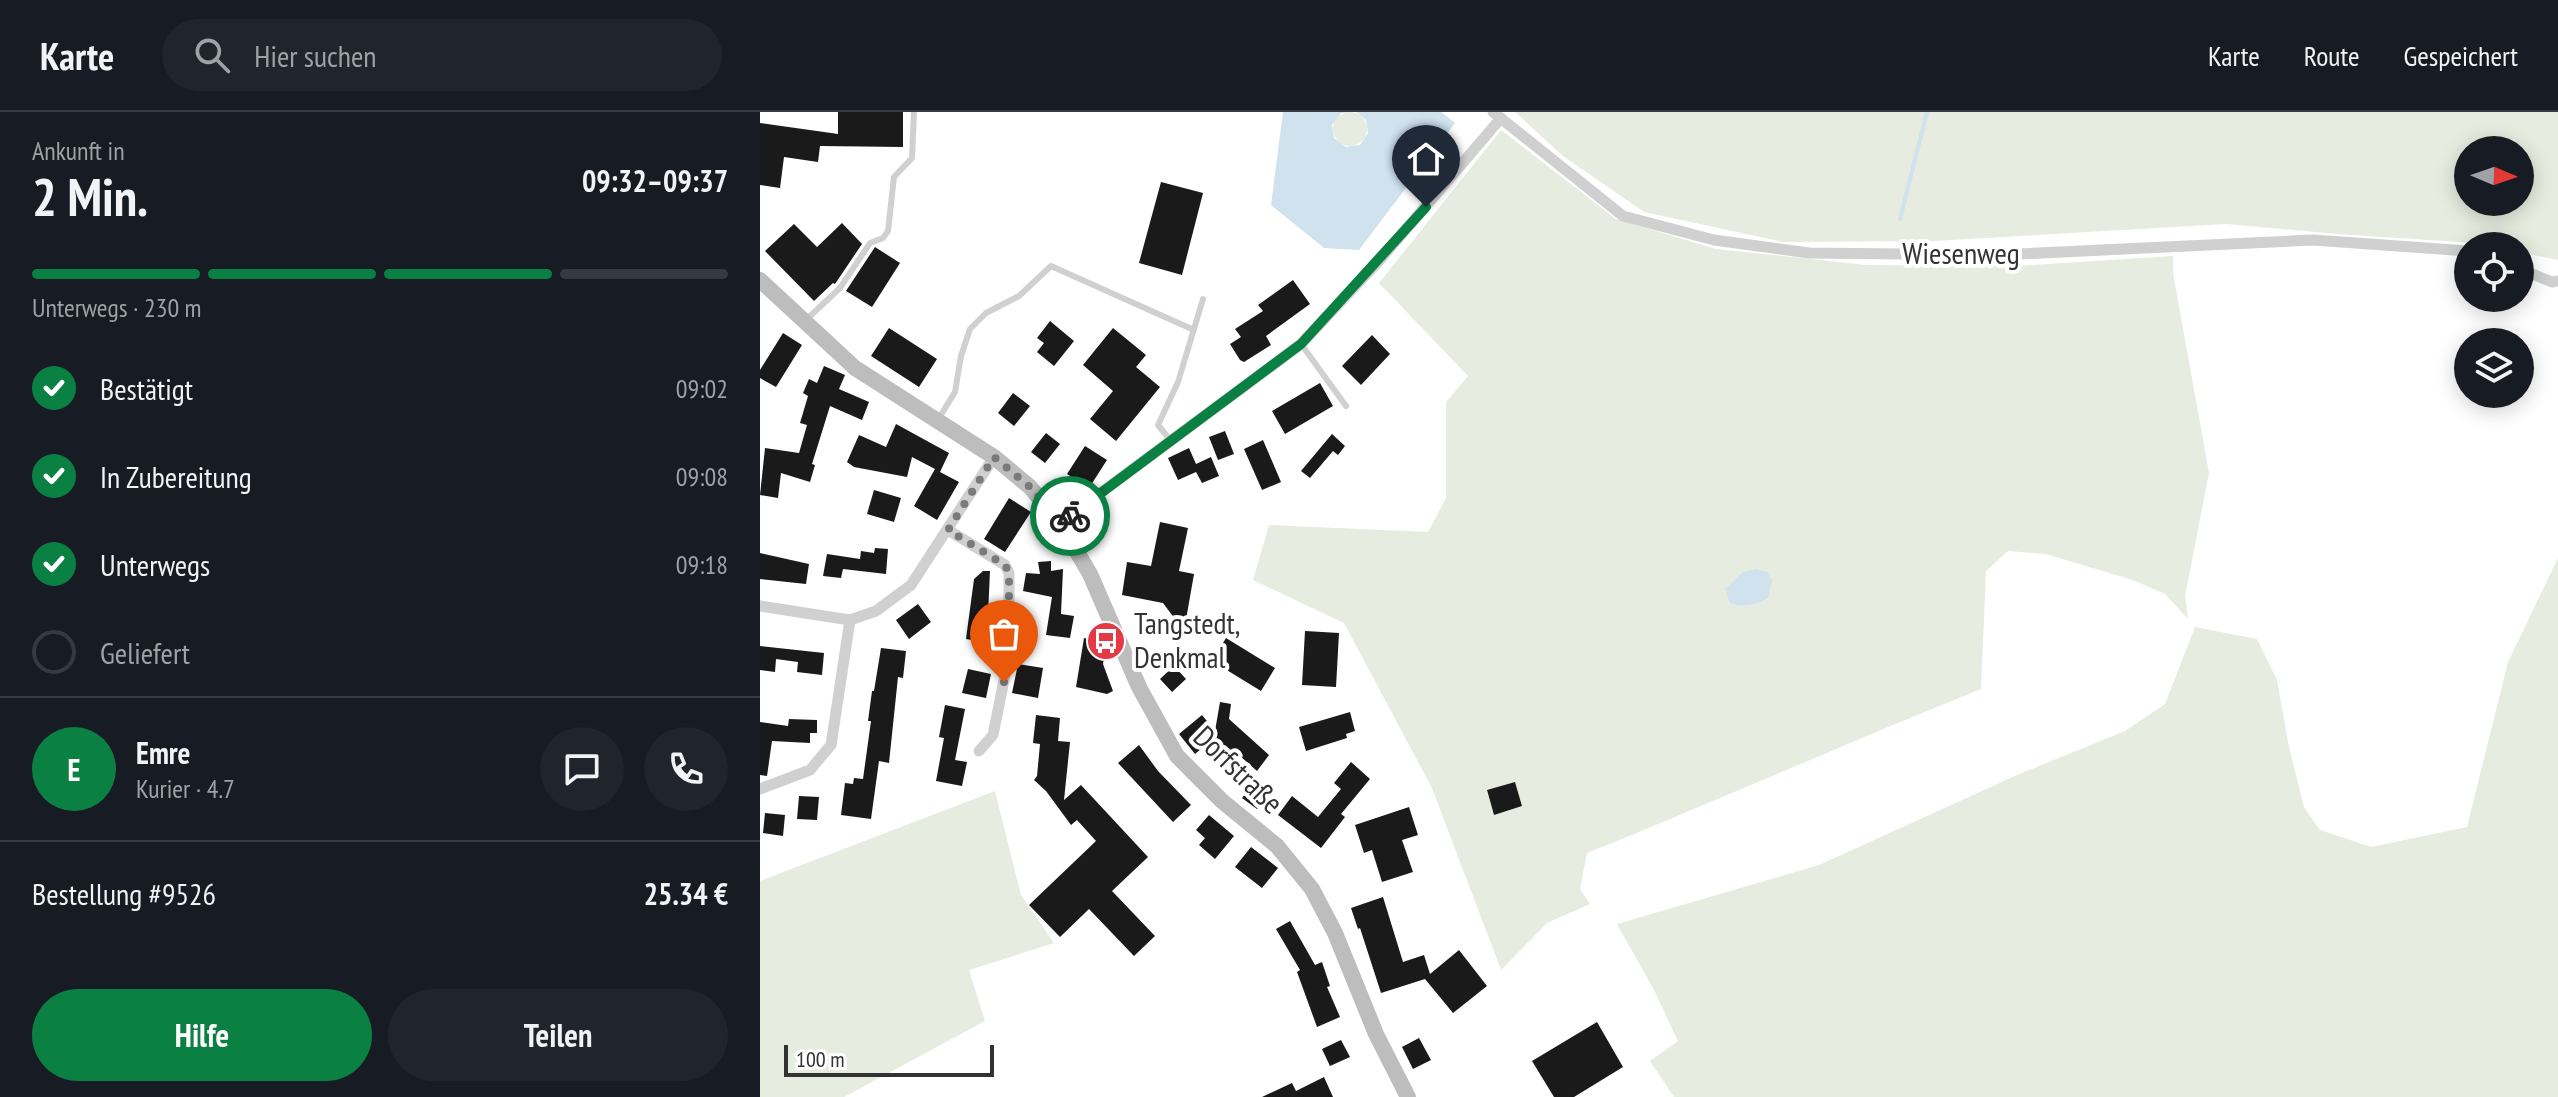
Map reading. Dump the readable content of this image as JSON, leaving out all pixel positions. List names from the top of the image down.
{
  "streets": {
    "main road": ["Dorfstraße"],
    "street": ["Wiesenweg"]
  },
  "places": {
    "bus stop": ["Tangstedt, Denkmal"]
  },
  "scale_bar": "100 m",
  "north": "right",
  "page": {
    "header": "Karte",
    "search": "Hier suchen",
    "nav": ["Karte", "Route", "Gespeichert"],
    "heading": ["2 Min.", "Ankunft in", "09:32–09:37"],
    "panel": [
      "Emre",
      "Kurier · 4.7",
      "Bestellung #9526",
      "25.34 €"
    ],
    "bar": "Unterwegs · 230 m",
    "list": [
      ["Bestätigt", "09:02"],
      ["In Zubereitung", "09:08"],
      ["Unterwegs", "09:18"],
      "Geliefert"
    ],
    "round": "E",
    "buttons": ["Hilfe", "Teilen"],
    "scale": "100 m"
  }
}
